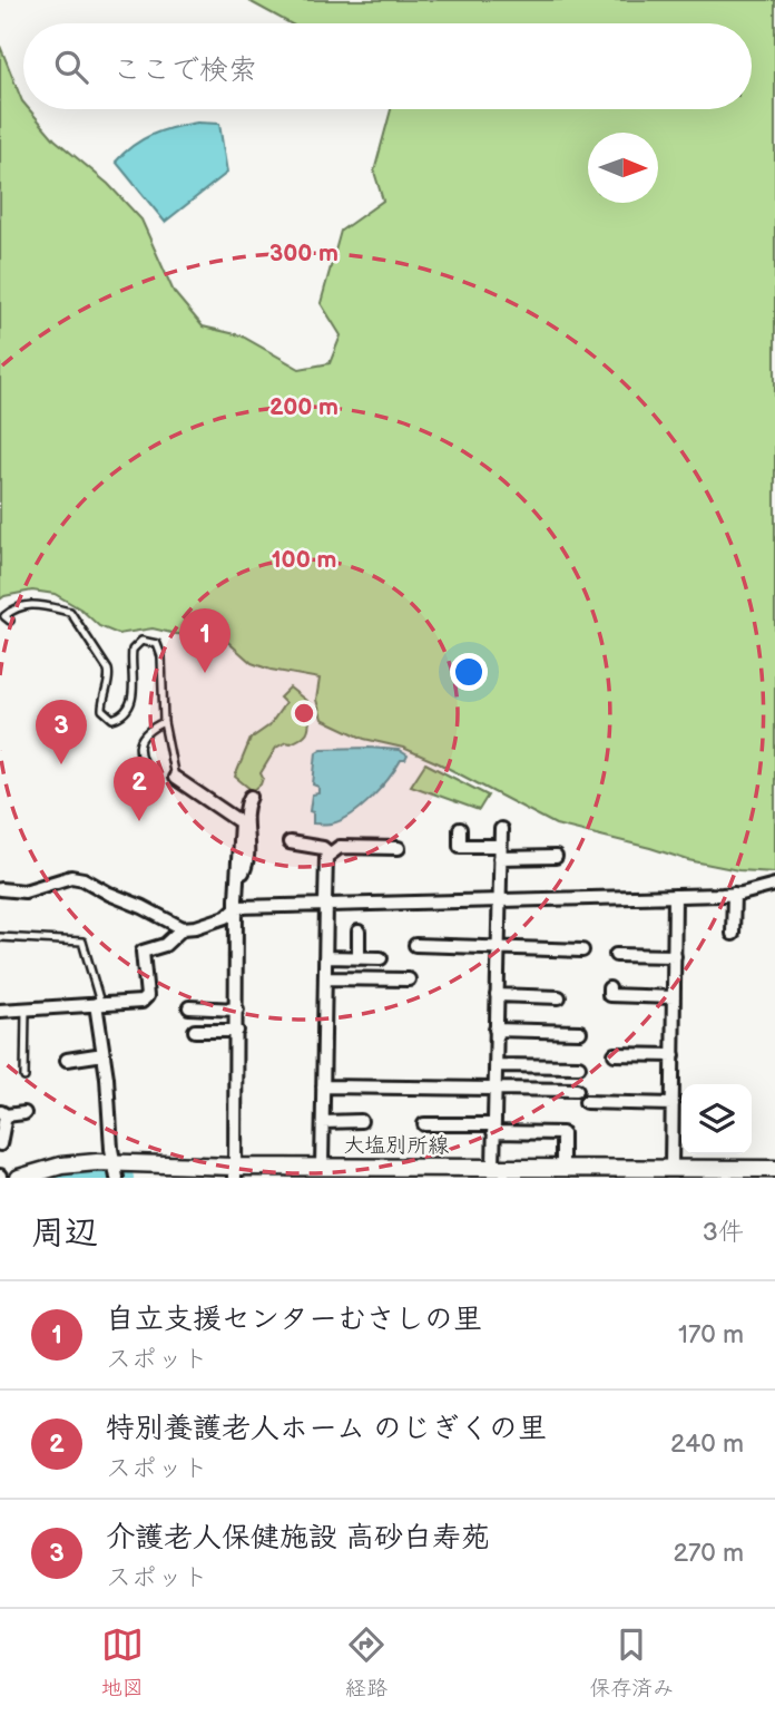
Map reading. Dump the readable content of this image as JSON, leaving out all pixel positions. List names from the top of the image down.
{
  "streets": {
    "main road": ["大塩別所線"]
  },
  "north": "right",
  "page": {
    "search": "ここで検索",
    "pins": ["1", "3", "2"],
    "heading": ["周辺", "3件"],
    "list": [
      {
        "mark": "1",
        "name": "自立支援センターむさしの里",
        "note": "スポット",
        "value": "170 m"
      },
      {
        "mark": "2",
        "name": "特別養護老人ホーム のじぎくの里",
        "note": "スポット",
        "value": "240 m"
      },
      {
        "mark": "3",
        "name": "介護老人保健施設 高砂白寿苑",
        "note": "スポット",
        "value": "270 m"
      }
    ],
    "nav": ["地図", "経路", "保存済み"]
  },
  "rings": ["300 m", "200 m", "100 m"]
}
